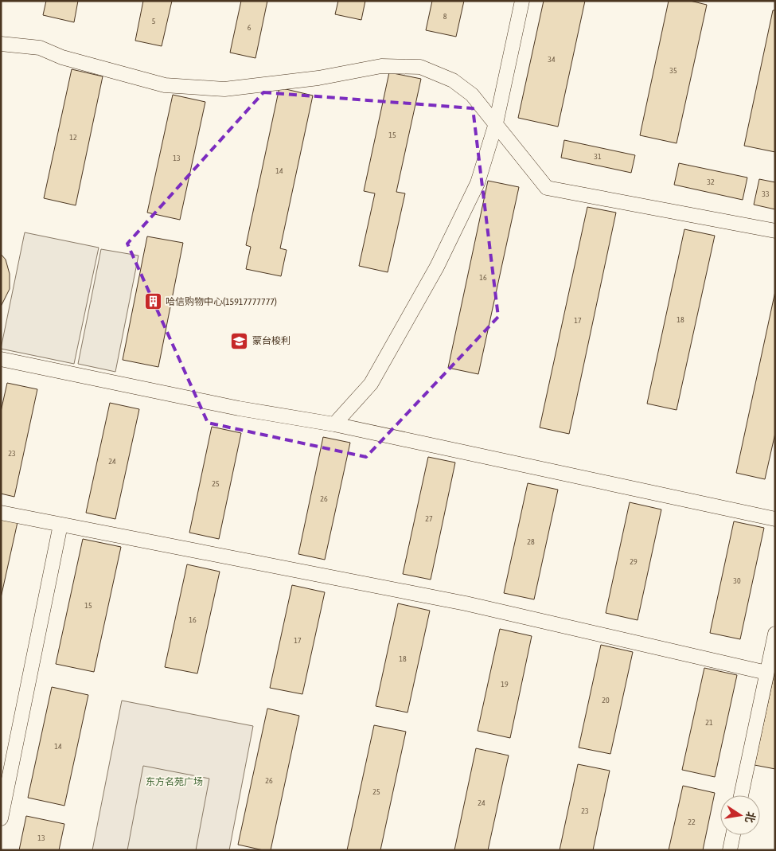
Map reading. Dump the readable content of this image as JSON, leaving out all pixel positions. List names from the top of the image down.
{
  "parks": ["东方名苑广场"],
  "places": {
    "building": ["哈信购物中心(15917777777)"],
    "school or university": ["蒙台梭利"]
  },
  "house_numbers": [
    "8",
    "5",
    "6",
    "34",
    "35",
    "15",
    "12",
    "31",
    "13",
    "14",
    "32",
    "33",
    "16",
    "18",
    "17",
    "23",
    "24",
    "25",
    "26",
    "27",
    "28",
    "29",
    "30",
    "15",
    "16",
    "17",
    "18",
    "19",
    "20",
    "21",
    "14",
    "26",
    "25",
    "24",
    "23",
    "22",
    "13"
  ],
  "north": "right"
}
